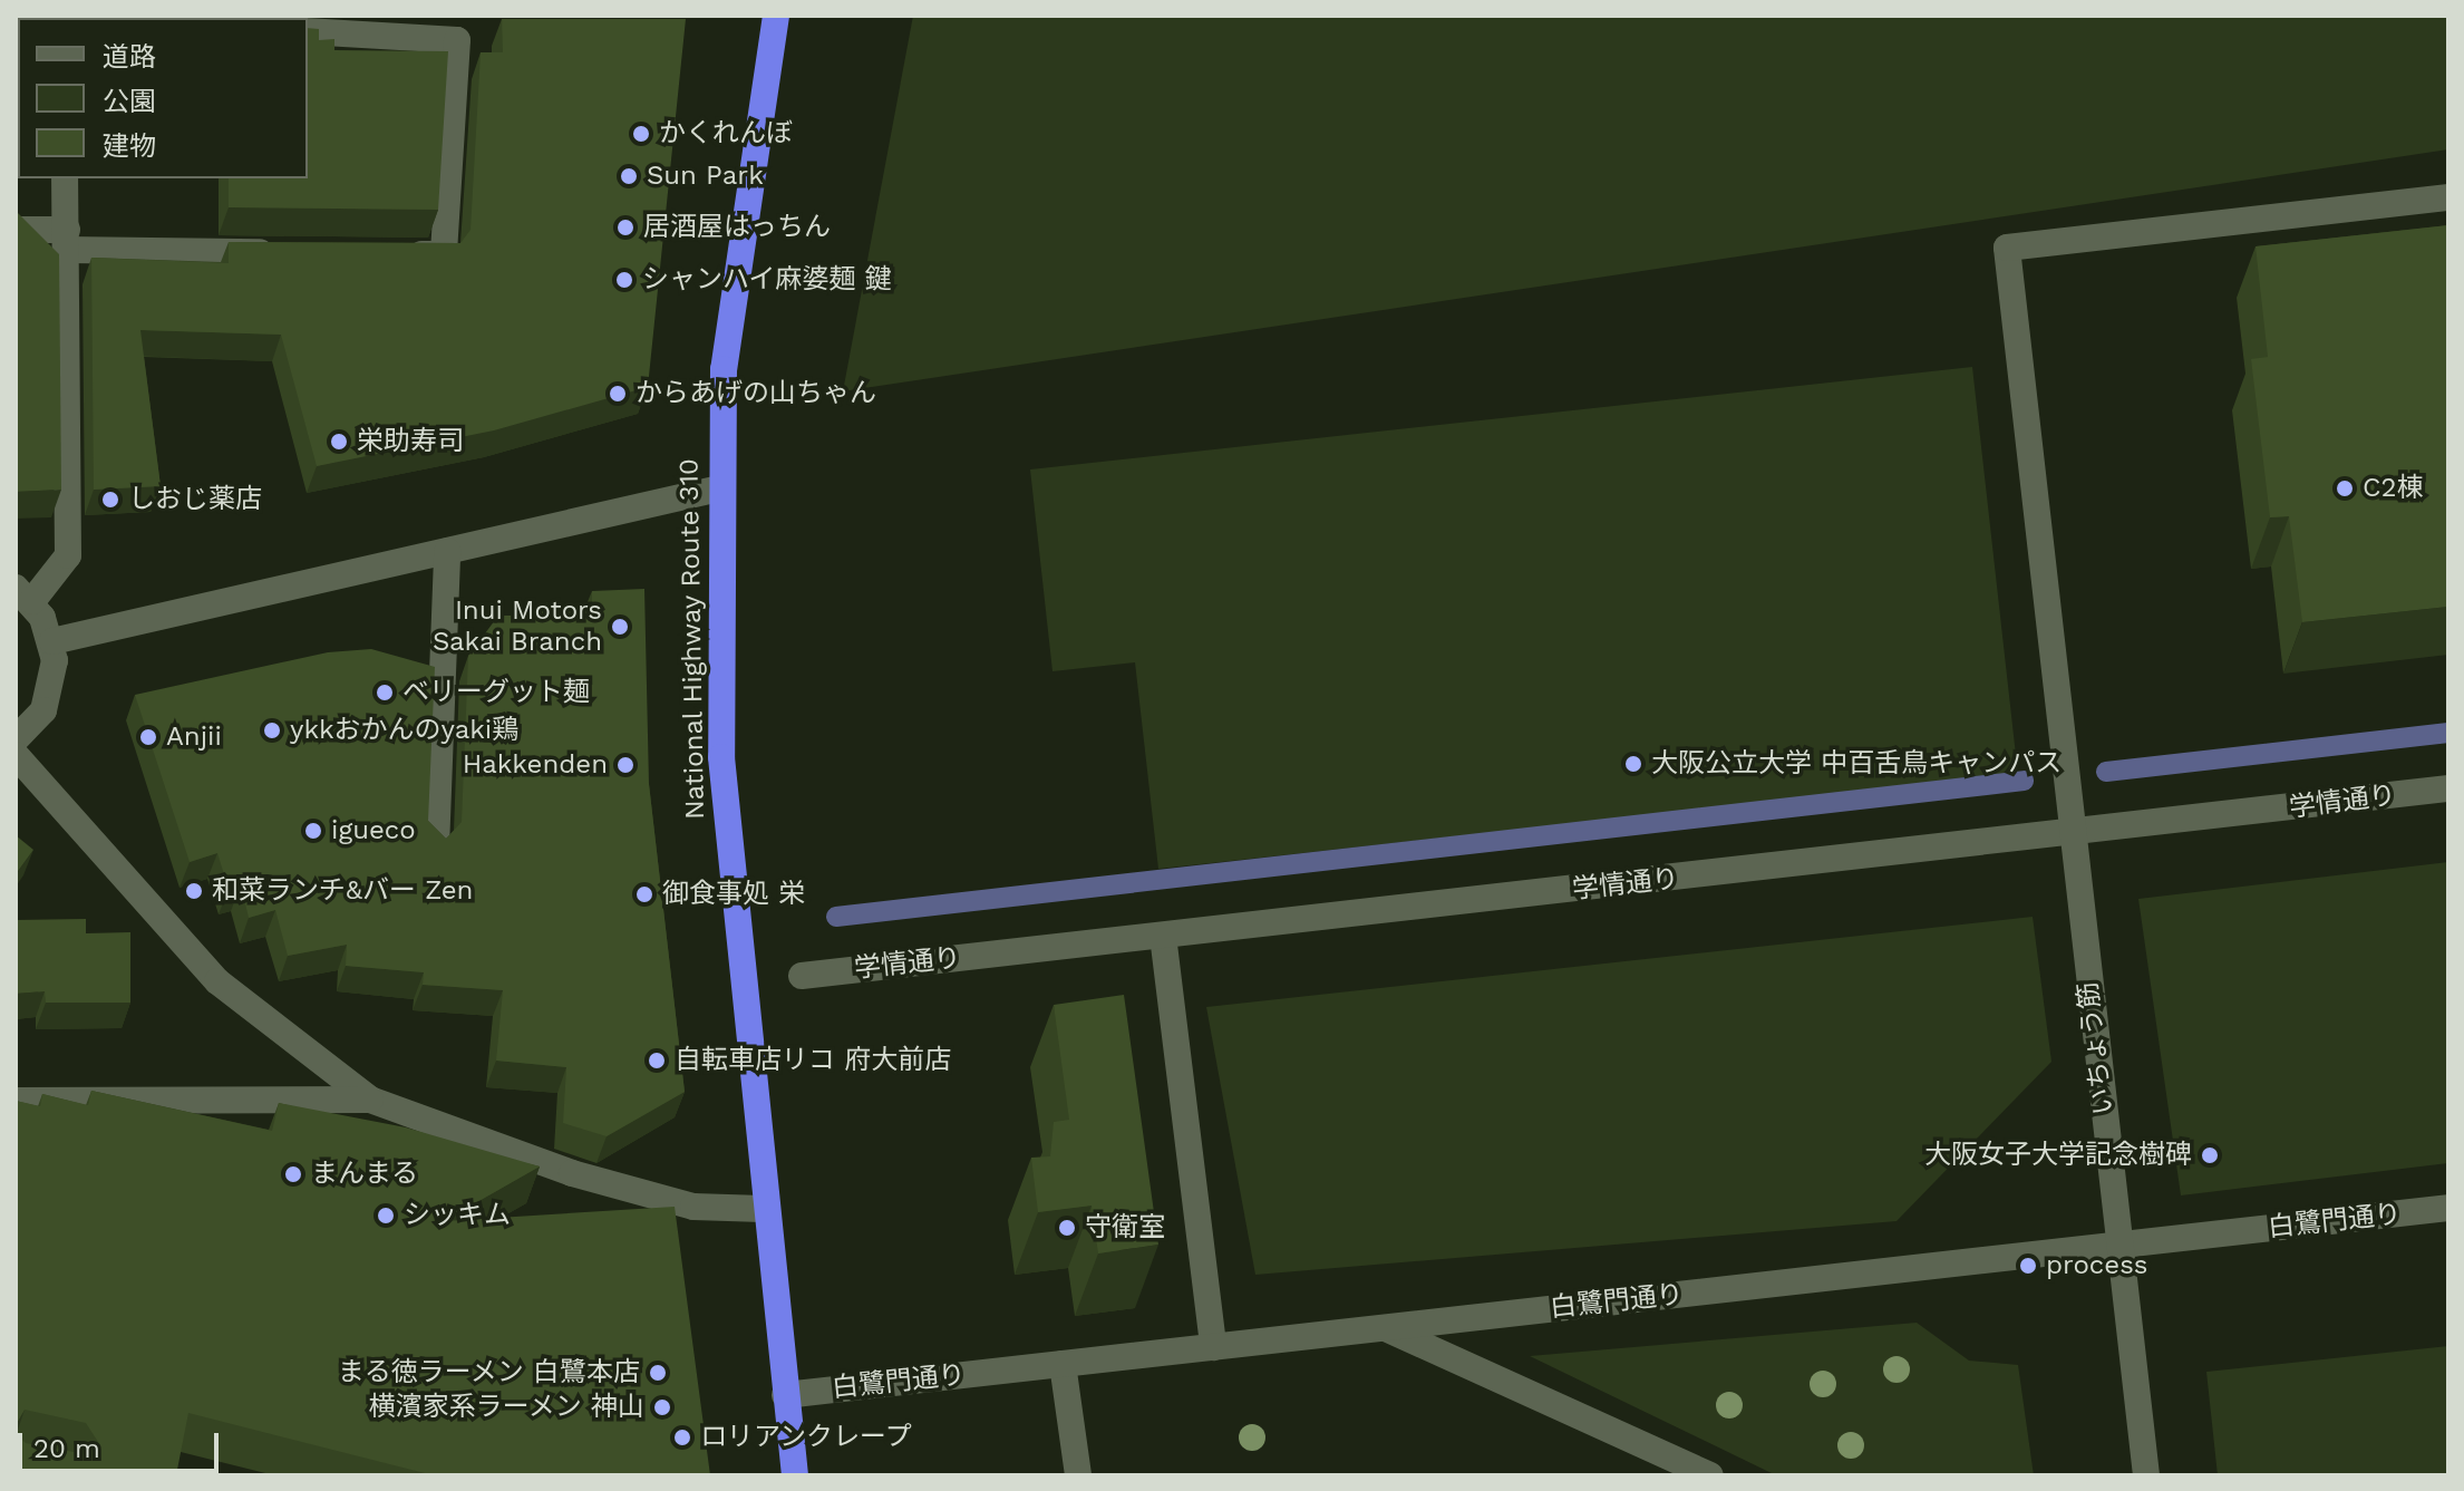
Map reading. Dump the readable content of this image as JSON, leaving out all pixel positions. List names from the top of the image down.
{
  "streets": {
    "highway": ["National Highway Route 310"],
    "street": ["学情通り", "いちょう筋", "白鷺門通り"]
  },
  "crossings": [
    ["National Highway Route 310", "白鷺門通り"],
    ["学情通り", "いちょう筋"],
    ["いちょう筋", "白鷺門通り"]
  ],
  "places": [
    "かくれんぼ",
    "Sun Park",
    "居酒屋はっちん",
    "シャンハイ麻婆麺 鍵",
    "からあげの山ちゃん",
    "栄助寿司",
    "C2棟",
    "しおじ薬店",
    "Inui Motors Sakai Branch",
    "ベリーグット麺",
    "ykkおかんのyaki鶏",
    "Anjii",
    "大阪公立大学 中百舌鳥キャンパス",
    "Hakkenden",
    "igueco",
    "和菜ランチ&バー Zen",
    "御食事処 栄",
    "自転車店リコ 府大前店",
    "大阪女子大学記念樹碑",
    "まんまる",
    "シッキム",
    "守衛室",
    "process",
    "まる徳ラーメン 白鷺本店",
    "横濱家系ラーメン 神山",
    "ロリアンクレープ"
  ],
  "legend": ["道路", "公園", "建物"],
  "scale_bar": "20 m"
}
